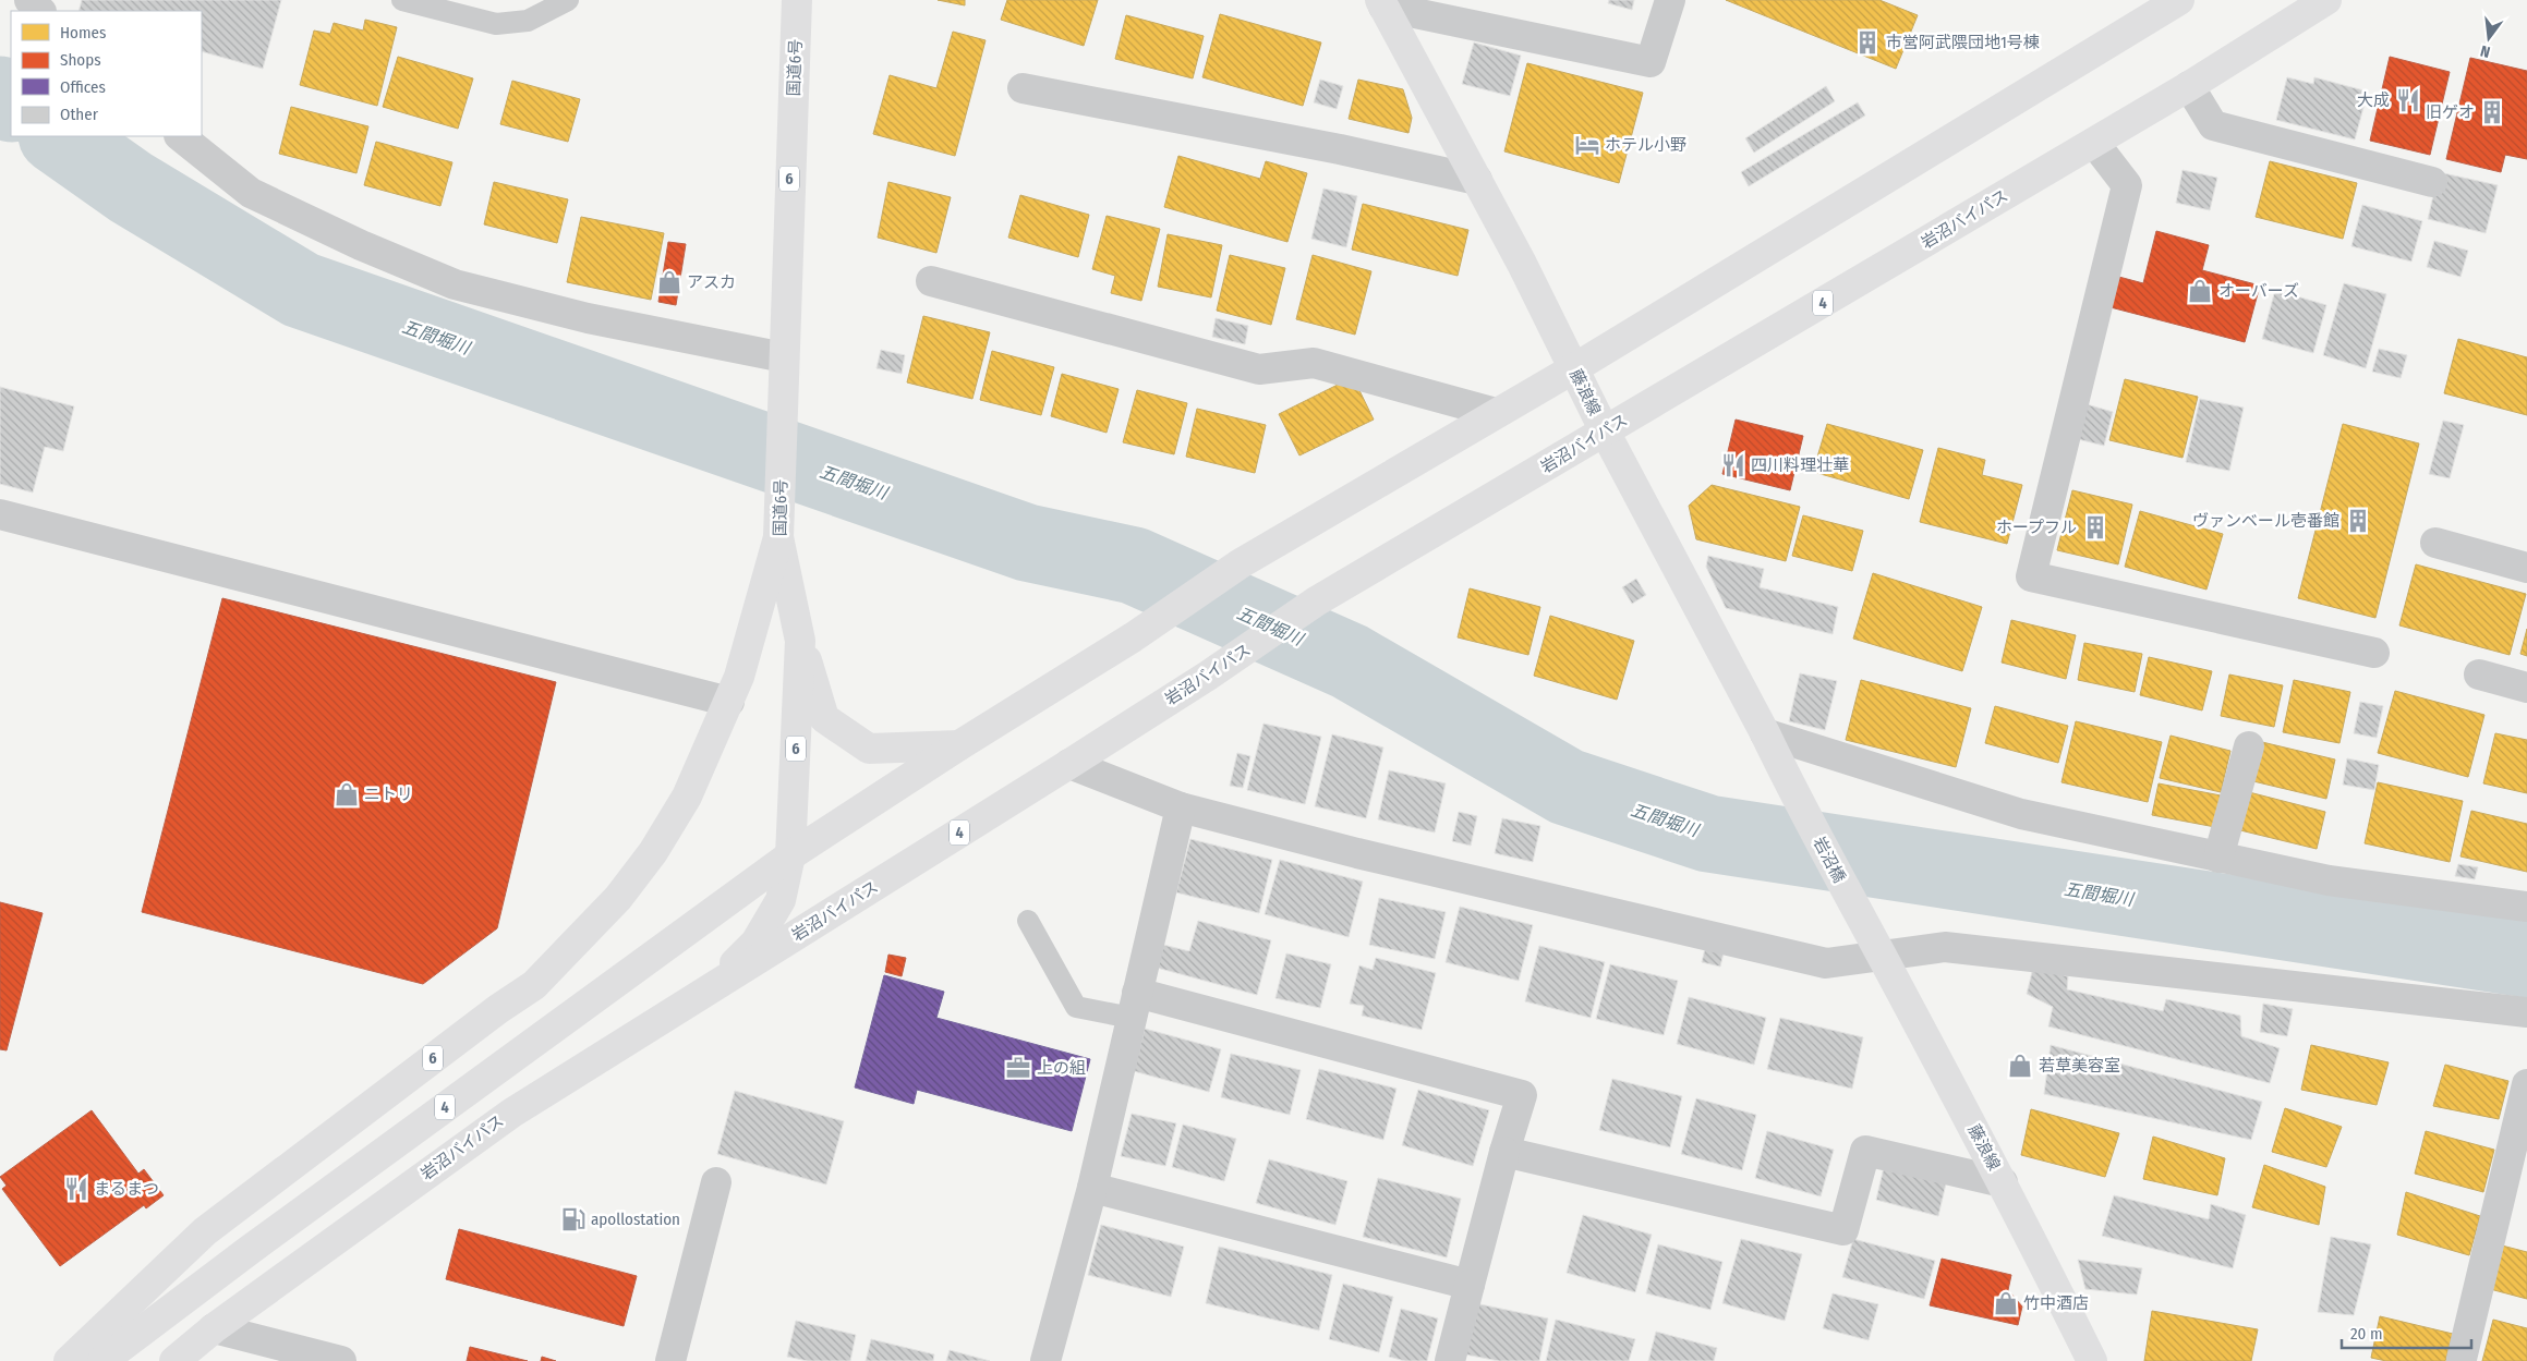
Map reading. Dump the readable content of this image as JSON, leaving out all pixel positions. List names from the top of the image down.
{
  "streets": {
    "main road": [
      "国道6号",
      "6",
      "岩沼バイパス",
      "4",
      "藤浪線",
      "岩沼橋"
    ]
  },
  "crossings": [
    ["国道6号", "6"],
    ["国道6号", "岩沼バイパス"],
    ["国道6号", "4"],
    ["岩沼バイパス", "藤浪線"],
    ["4", "藤浪線"],
    ["藤浪線", "岩沼橋"]
  ],
  "water": ["五間堀川"],
  "places": {
    "building": [
      "市営阿武隈団地1号棟",
      "旧ゲオ",
      "ヴァンベール壱番館",
      "ホープフル"
    ],
    "restaurant": ["大成", "四川料理壮華", "まるまつ"],
    "hotel": ["ホテル小野"],
    "shop": [
      "アスカ",
      "オーバーズ",
      "ニトリ",
      "若草美容室",
      "竹中酒店"
    ],
    "office": ["上の組"],
    "fuel station": ["apollostation"]
  },
  "legend": [
    "Homes",
    "Shops",
    "Offices",
    "Other"
  ],
  "scale_bar": "20 m",
  "north": "bottom"
}
